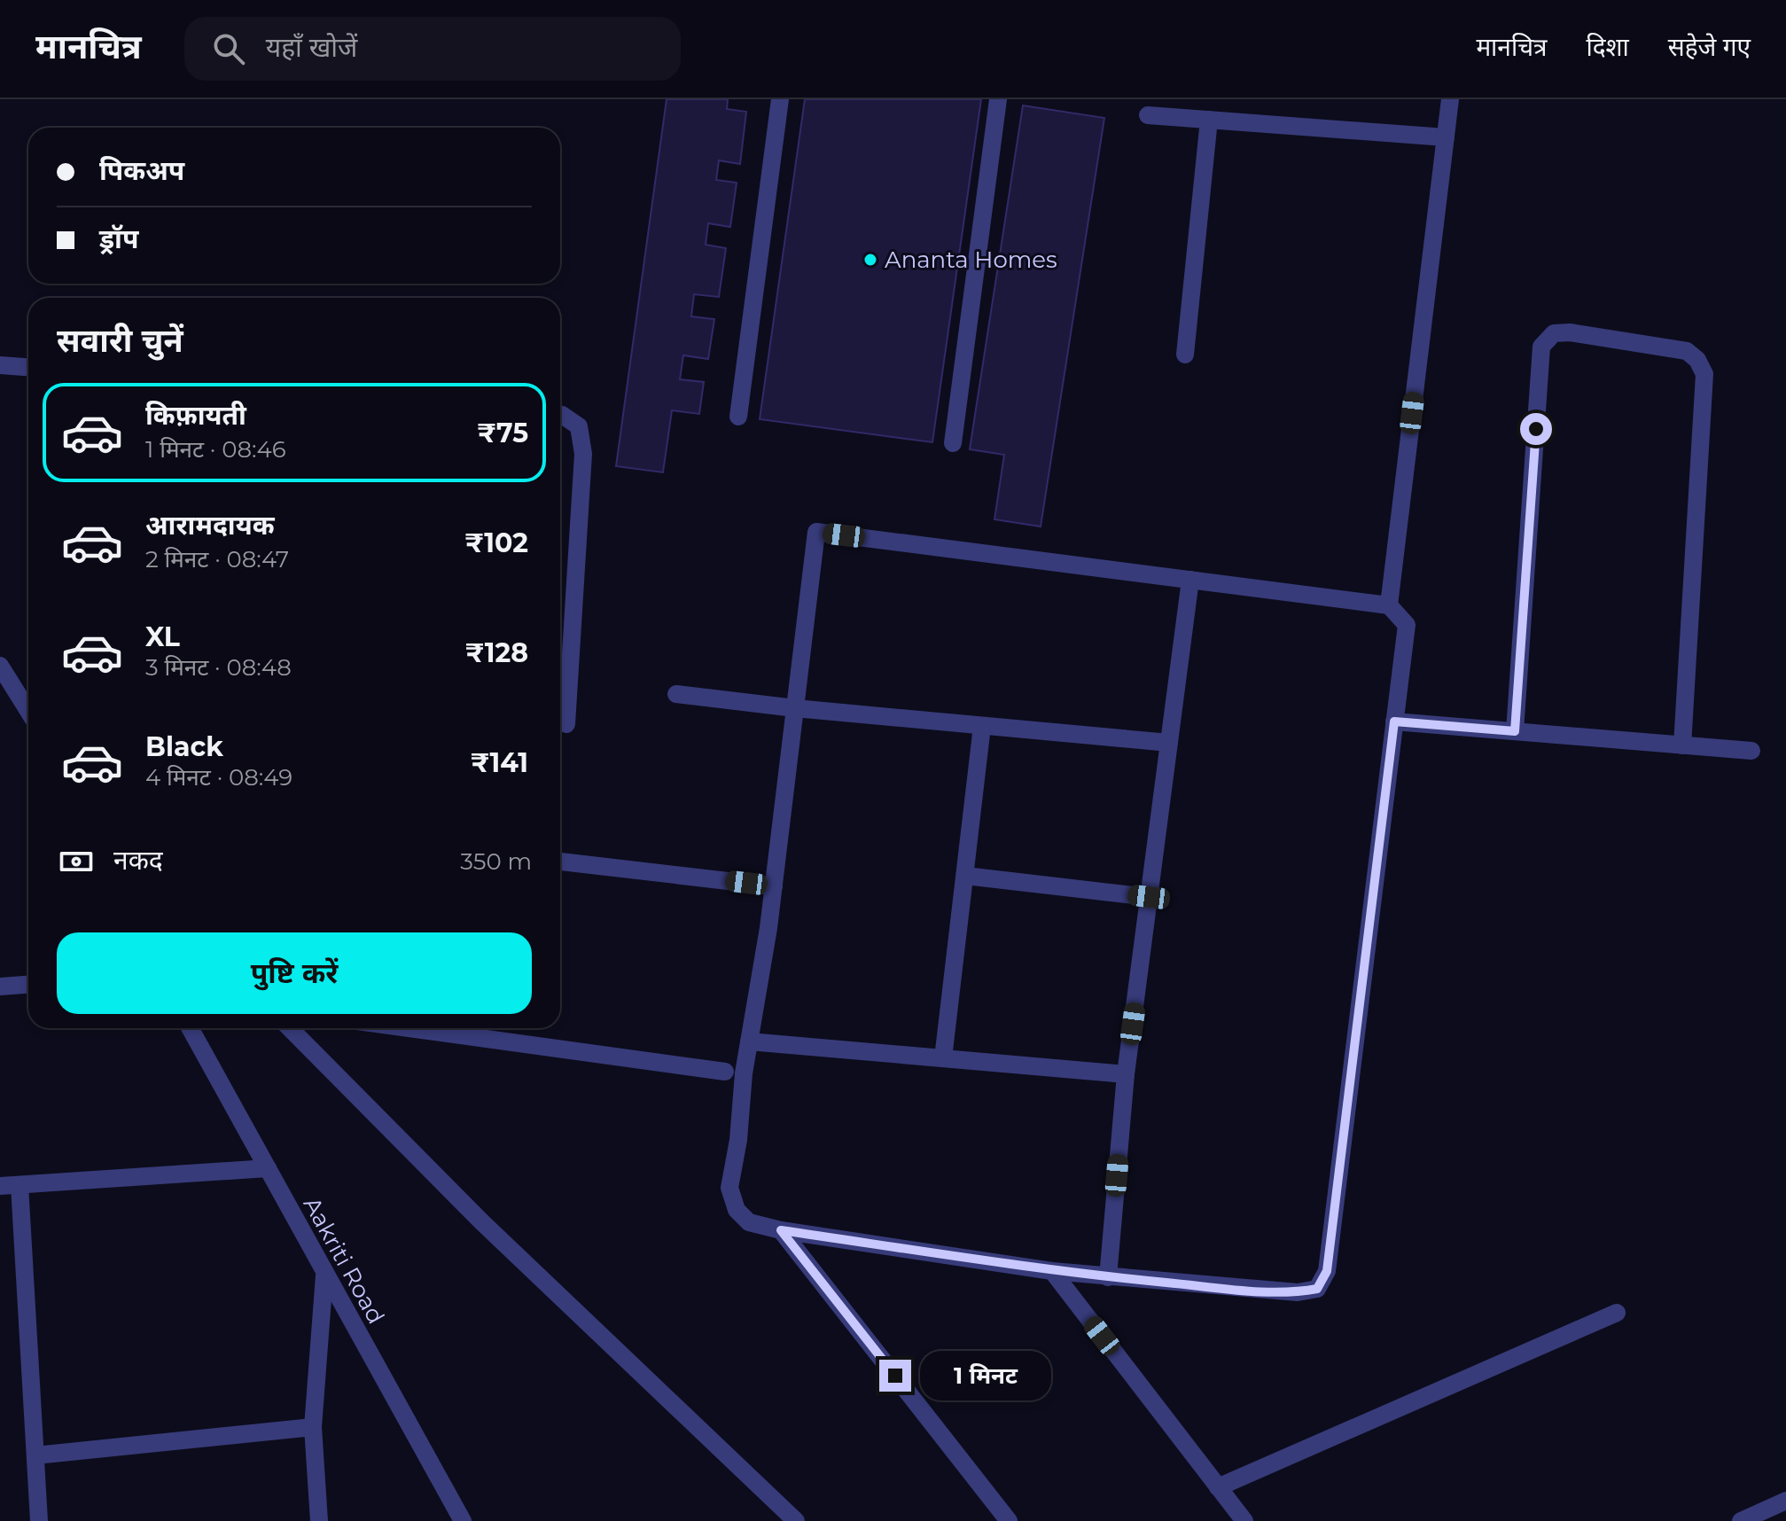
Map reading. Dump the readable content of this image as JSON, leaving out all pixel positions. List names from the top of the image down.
{
  "streets": {
    "street": ["Aakriti Road"]
  },
  "places": ["Ananta Homes"],
  "page": {
    "header": "मानचित्र",
    "search": "यहाँ खोजें",
    "nav": ["मानचित्र", "दिशा", "सहेजे गए"],
    "banner": ["पिकअप", "ड्रॉप"],
    "heading": "सवारी चुनें",
    "list": [
      {
        "name": "किफ़ायती",
        "note": "1 मिनट · 08:46",
        "value": "₹75"
      },
      {
        "name": "आरामदायक",
        "note": "2 मिनट · 08:47",
        "value": "₹102"
      },
      {
        "name": "XL",
        "note": "3 मिनट · 08:48",
        "value": "₹128"
      },
      {
        "name": "Black",
        "note": "4 मिनट · 08:49",
        "value": "₹141"
      }
    ],
    "pay": ["नकद", "350 m"],
    "buttons": "पुष्टि करें",
    "bubble": "1 मिनट"
  }
}
